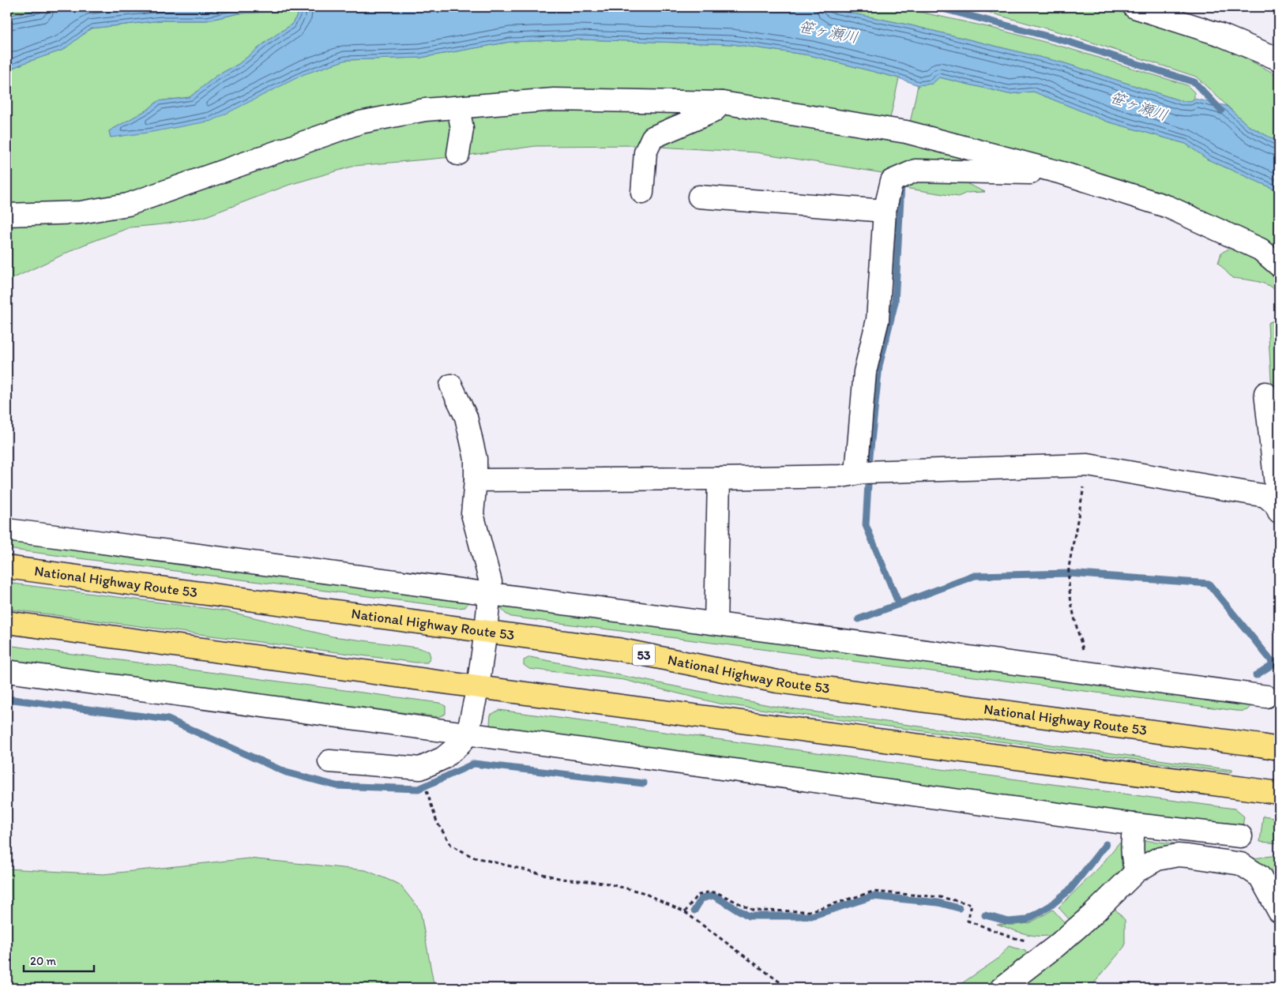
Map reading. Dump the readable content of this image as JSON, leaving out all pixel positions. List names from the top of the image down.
{
  "streets": {
    "highway": ["National Highway Route 53", "53"]
  },
  "water": ["笹ヶ瀬川"],
  "scale_bar": "20 m"
}
